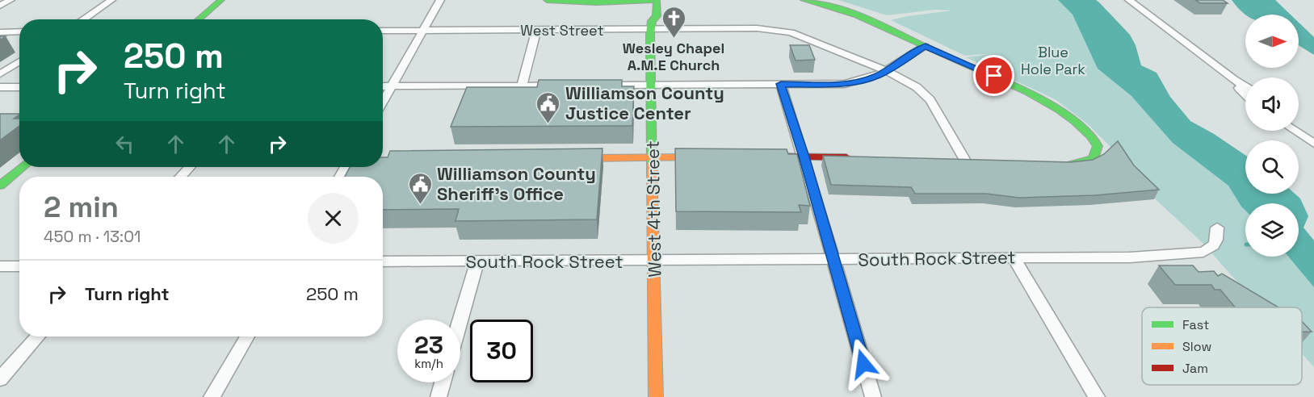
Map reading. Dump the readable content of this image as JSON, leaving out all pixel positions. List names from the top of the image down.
{
  "streets": {
    "street": ["West Street", "West 4th Street", "South Rock Street"]
  },
  "crossings": [
    ["West Street", "West 4th Street"],
    ["West 4th Street", "South Rock Street"]
  ],
  "parks": ["Blue Hole Park"],
  "places": {
    "church": ["Wesley Chapel A.M.E Church"],
    "public building": ["Williamson County Justice Center", "Williamson County Sheriff's Office"]
  },
  "legend": ["Fast", "Slow", "Jam"],
  "north": "right",
  "page": {
    "turn": ["250 m", "Turn right"],
    "heading": ["2 min", "450 m · 13:01"],
    "list": [
      {
        "name": "Turn right",
        "value": "250 m"
      }
    ],
    "speed": "23 km/h",
    "limit": "30"
  }
}
